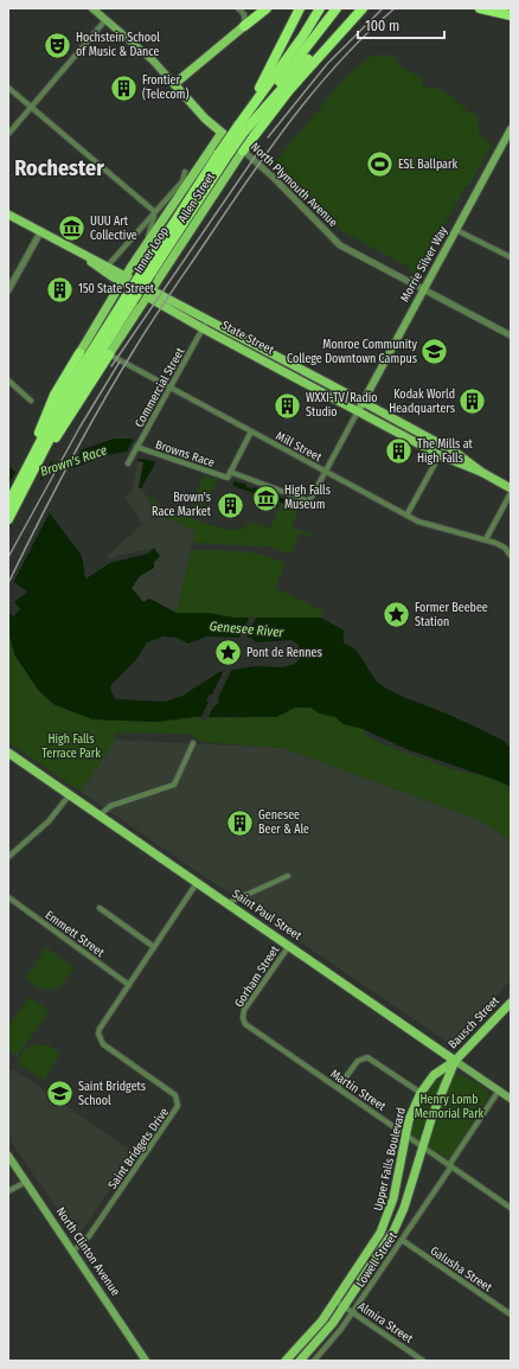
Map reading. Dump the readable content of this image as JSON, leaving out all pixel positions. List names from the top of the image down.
{
  "streets": {
    "highway": ["Inner Loop"],
    "main road": [
      "North Plymouth Avenue",
      "Allen Street",
      "Morrie Silver Way",
      "State Street",
      "Saint Paul Street",
      "Bausch Street",
      "Upper Falls Boulevard",
      "North Clinton Avenue"
    ],
    "street": [
      "Commercial Street",
      "Mill Street",
      "Browns Race",
      "Emmett Street",
      "Gorham Street",
      "Martin Street",
      "Saint Bridgets Drive",
      "Lowell Street",
      "Galusha Street",
      "Almira Street"
    ]
  },
  "crossings": [
    ["North Plymouth Avenue", "Allen Street"],
    ["North Plymouth Avenue", "Morrie Silver Way"],
    ["Allen Street", "State Street"],
    ["Allen Street", "Mill Street"],
    ["Morrie Silver Way", "State Street"],
    ["State Street", "Commercial Street"],
    ["Commercial Street", "Mill Street"],
    ["Commercial Street", "Browns Race"],
    ["Saint Paul Street", "Gorham Street"],
    ["Saint Paul Street", "Bausch Street"],
    ["Saint Paul Street", "Saint Bridgets Drive"],
    ["Saint Paul Street", "Upper Falls Boulevard"],
    ["Saint Paul Street", "Lowell Street"],
    ["Emmett Street", "Saint Bridgets Drive"],
    ["Gorham Street", "Martin Street"],
    ["Bausch Street", "Upper Falls Boulevard"],
    ["Martin Street", "Upper Falls Boulevard"],
    ["Martin Street", "Lowell Street"],
    ["Saint Bridgets Drive", "North Clinton Avenue"],
    ["Upper Falls Boulevard", "Almira Street"],
    ["Lowell Street", "Galusha Street"],
    ["Lowell Street", "Almira Street"]
  ],
  "districts": ["Rochester"],
  "water": ["Brown's Race", "Genesee River"],
  "parks": ["High Falls Terrace Park", "Henry Lomb Memorial Park"],
  "places": {
    "theatre": ["Hochstein School of Music & Dance"],
    "building": [
      "Frontier (Telecom)",
      "150 State Street",
      "Kodak World Headquarters",
      "WXXI-TV/Radio Studio",
      "The Mills at High Falls",
      "Brown's Race Market",
      "Genesee Beer & Ale"
    ],
    "sports": ["ESL Ballpark"],
    "museum": ["UUU Art Collective", "High Falls Museum"],
    "school or university": ["Monroe Community College Downtown Campus", "Saint Bridgets School"],
    "place": ["Former Beebee Station", "Pont de Rennes"]
  },
  "scale_bar": "100 m"
}
